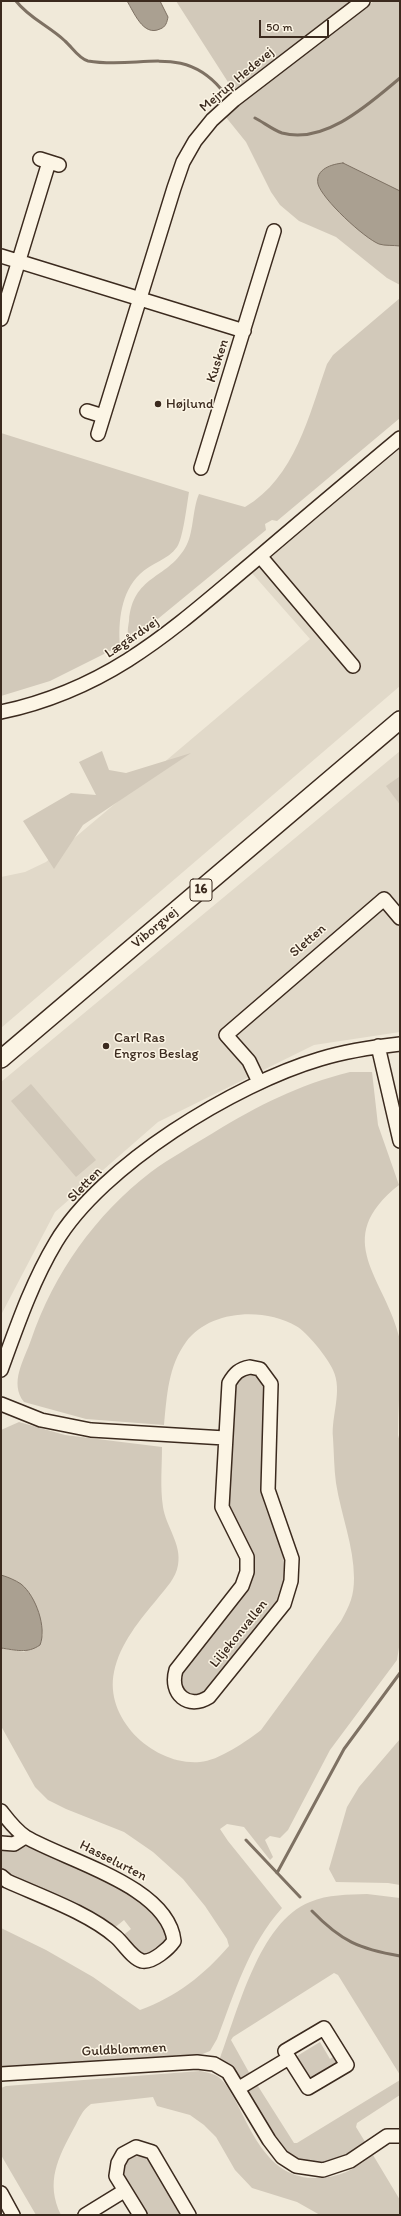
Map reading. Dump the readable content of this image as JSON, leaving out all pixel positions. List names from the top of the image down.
{
  "streets": {
    "main road": ["16", "Viborgvej"],
    "street": [
      "Mejrup Hedevej",
      "Kusken",
      "Lægårdvej",
      "Sletten",
      "Liljekonvallen",
      "Hasselurten",
      "Guldblommen"
    ]
  },
  "crossings": [
    ["Mejrup Hedevej", "Kusken"]
  ],
  "places": ["Højlund", "Carl Ras Engros Beslag"],
  "scale_bar": "50 m"
}
